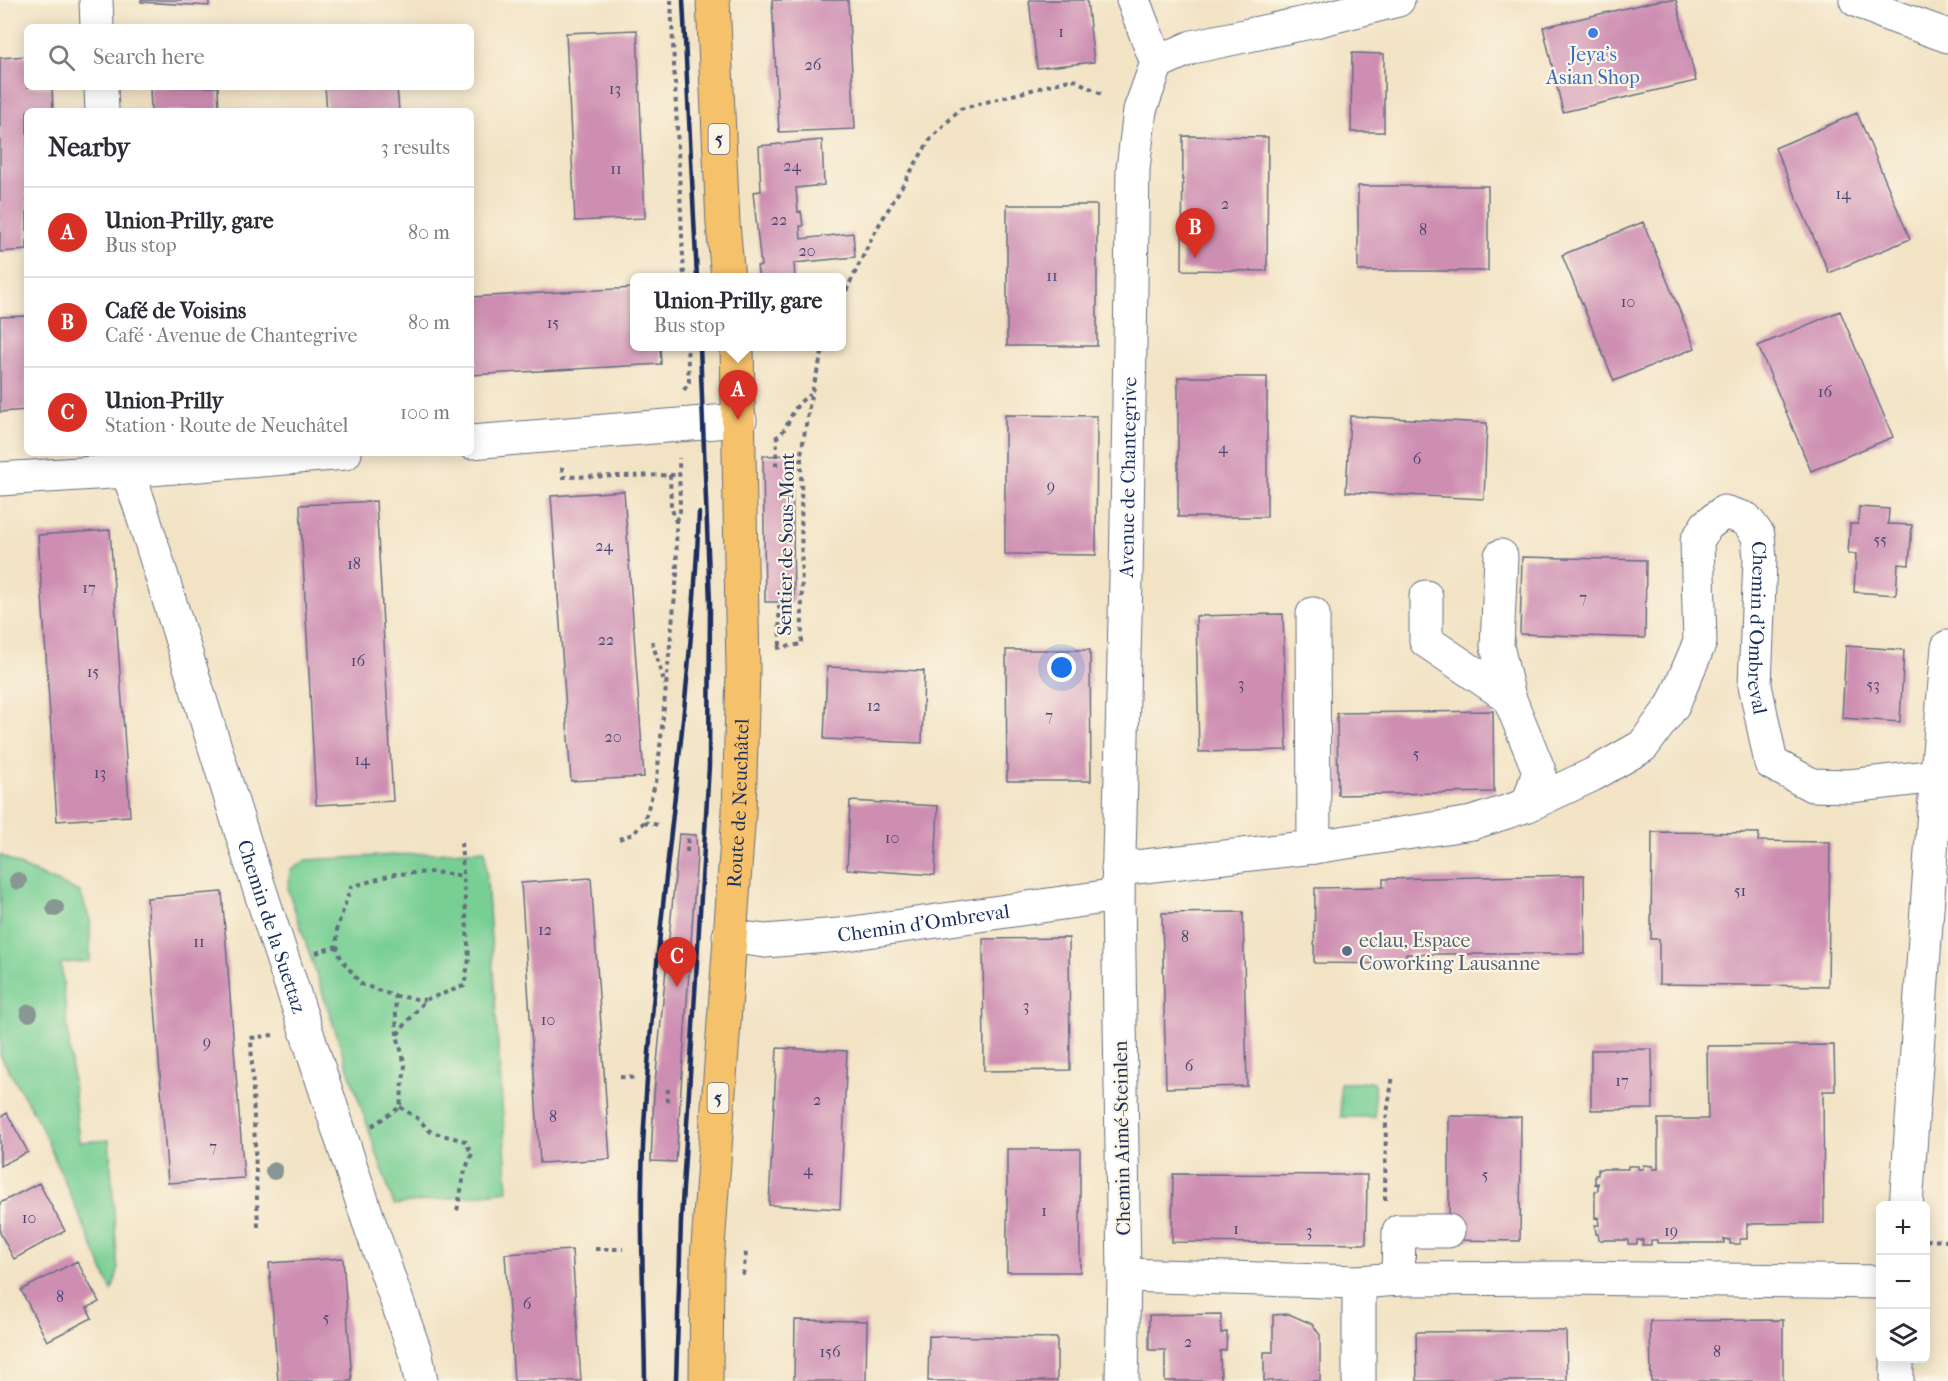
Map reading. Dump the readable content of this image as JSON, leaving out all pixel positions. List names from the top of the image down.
{
  "streets": {
    "main road": ["5", "Route de Neuchâtel"],
    "street": [
      "Avenue de Chantegrive",
      "Chemin d'Ombreval",
      "Chemin de la Suettaz",
      "Chemin Aimé-Steinlen"
    ],
    "path": ["Sentier de Sous-Mont"]
  },
  "crossings": [
    ["Avenue de Chantegrive", "Chemin d'Ombreval"],
    ["Avenue de Chantegrive", "Chemin Aimé-Steinlen"],
    ["Sentier de Sous-Mont", "Route de Neuchâtel"],
    ["Chemin d'Ombreval", "Route de Neuchâtel"],
    ["Chemin d'Ombreval", "Chemin Aimé-Steinlen"]
  ],
  "places": ["Jeya's Asian Shop", "eclau, Espace Coworking Lausanne"],
  "house_numbers": [
    "1",
    "26",
    "13",
    "24",
    "11",
    "14",
    "2",
    "22",
    "8",
    "20",
    "11",
    "10",
    "15",
    "16",
    "4",
    "6",
    "9",
    "55",
    "24",
    "18",
    "17",
    "7",
    "22",
    "16",
    "15",
    "3",
    "53",
    "12",
    "7",
    "20",
    "5",
    "14",
    "13",
    "10",
    "51",
    "12",
    "8",
    "11",
    "3",
    "10",
    "9",
    "6",
    "17",
    "2",
    "8",
    "7",
    "4",
    "5",
    "1",
    "10",
    "1",
    "3",
    "19",
    "8",
    "6",
    "5",
    "2",
    "156",
    "8"
  ],
  "page": {
    "search": "Search here",
    "heading": ["Nearby", "3 results"],
    "list": [
      {
        "mark": "A",
        "name": "Union-Prilly, gare",
        "note": "Bus stop",
        "value": "80 m"
      },
      {
        "mark": "B",
        "name": "Café de Voisins",
        "note": "Café · Avenue de Chantegrive",
        "value": "80 m"
      },
      {
        "mark": "C",
        "name": "Union-Prilly",
        "note": "Station · Route de Neuchâtel",
        "value": "100 m"
      }
    ],
    "pins": ["B", "A", "C"],
    "popup": ["Union-Prilly, gare", "Bus stop"],
    "map_buttons": ["+", "−"]
  }
}
